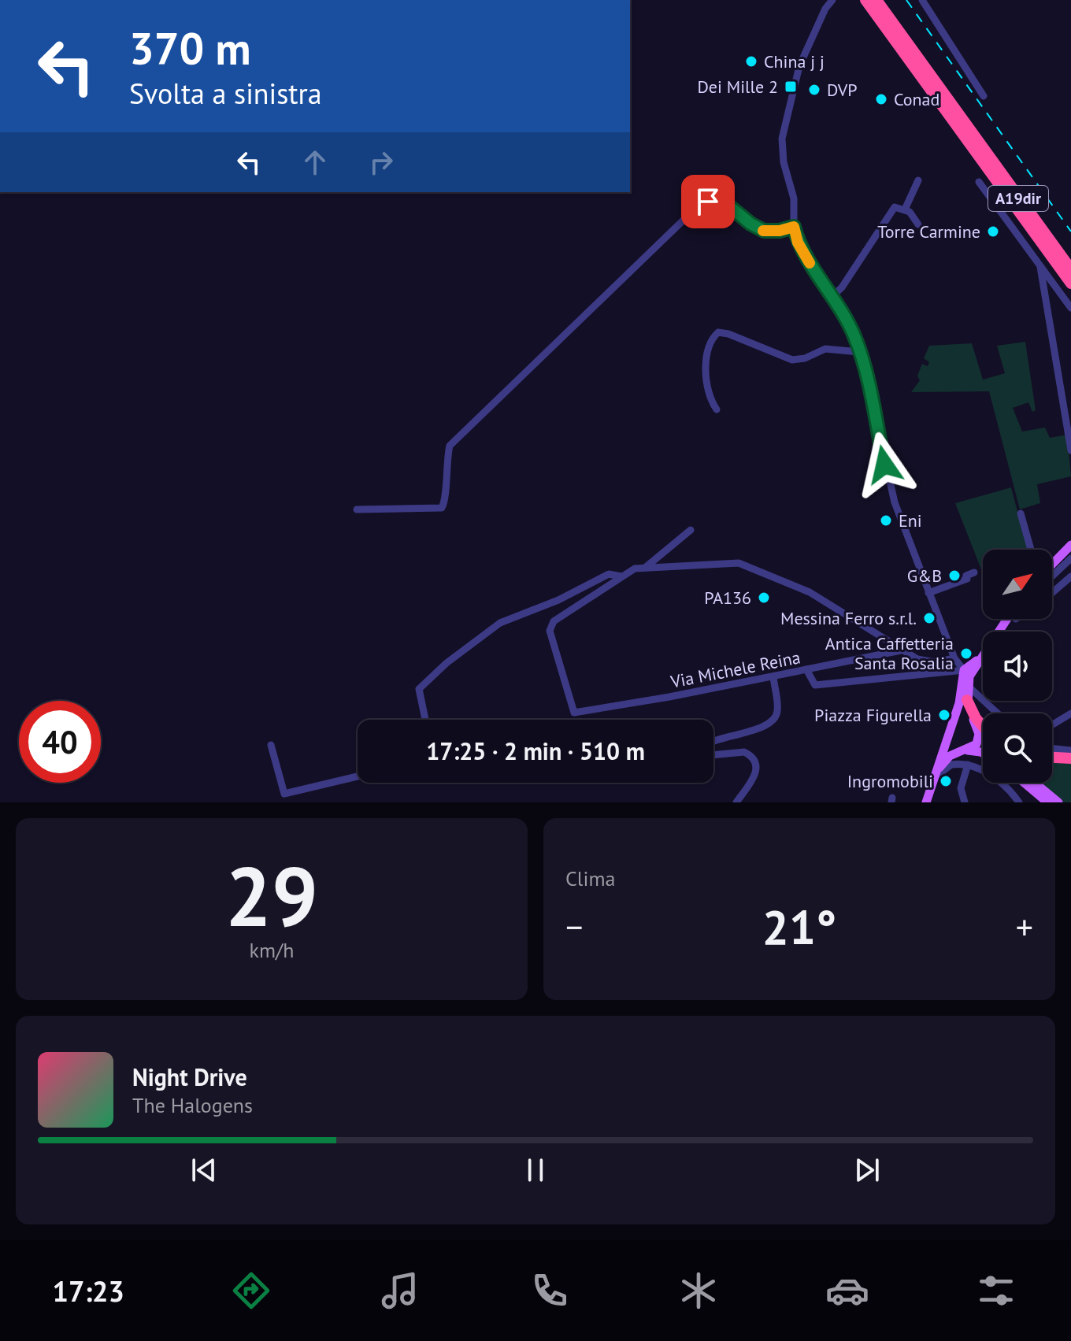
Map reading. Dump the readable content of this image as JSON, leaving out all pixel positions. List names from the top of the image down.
{
  "streets": {
    "highway": ["A19dir"],
    "street": ["Via Michele Reina"]
  },
  "places": {
    "other": [
      "China j j",
      "DVP",
      "Conad",
      "Torre Carmine",
      "Eni",
      "G&B",
      "PA136",
      "Messina Ferro s.r.l.",
      "Antica Caffetteria Santa Rosalia",
      "Piazza Figurella",
      "Ingromobili"
    ],
    "transit": ["Dei Mille 2"]
  },
  "north": "top right",
  "page": {
    "turn": ["370 m", "Svolta a sinistra"],
    "limit": "40",
    "trip": "17:25 · 2 min · 510 m",
    "tile": [
      ["29", "km/h"],
      "Clima"
    ],
    "heat": ["−", "21°", "+"],
    "song": ["Night Drive", "The Halogens"],
    "tabs": "17:23"
  }
}
